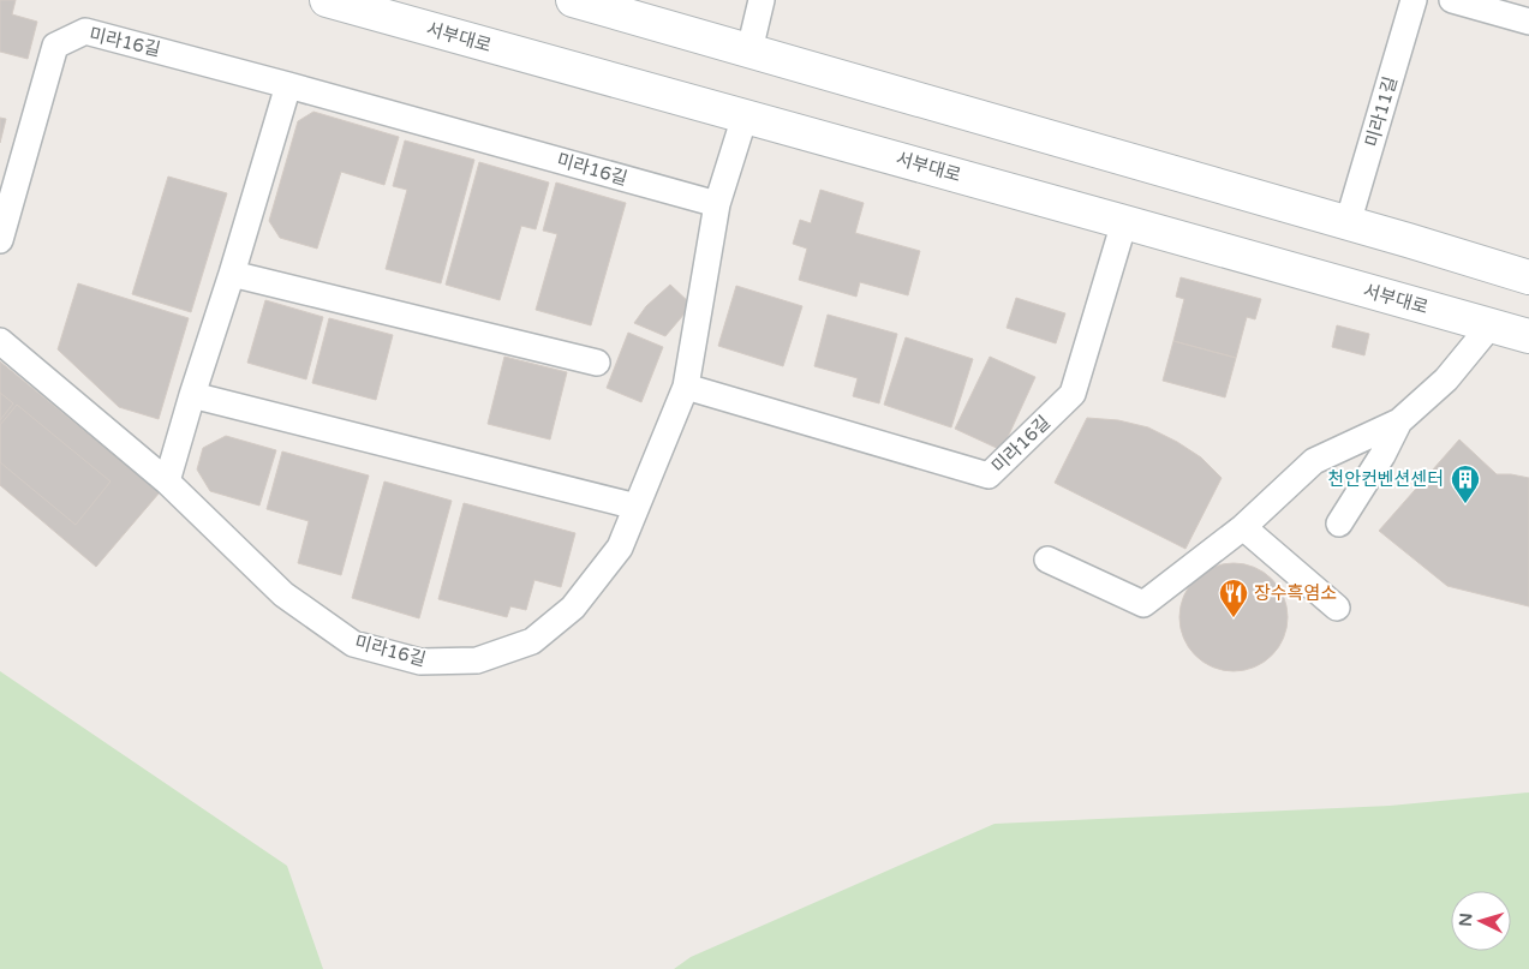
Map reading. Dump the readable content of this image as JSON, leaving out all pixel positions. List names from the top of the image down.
{
  "streets": {
    "main road": ["서부대로"],
    "street": ["미라16길", "미라11길"]
  },
  "crossings": [
    ["서부대로", "미라16길"]
  ],
  "places": {
    "building": ["천안컨벤션센터"],
    "restaurant": ["장수흑염소"]
  },
  "north": "left"
}
